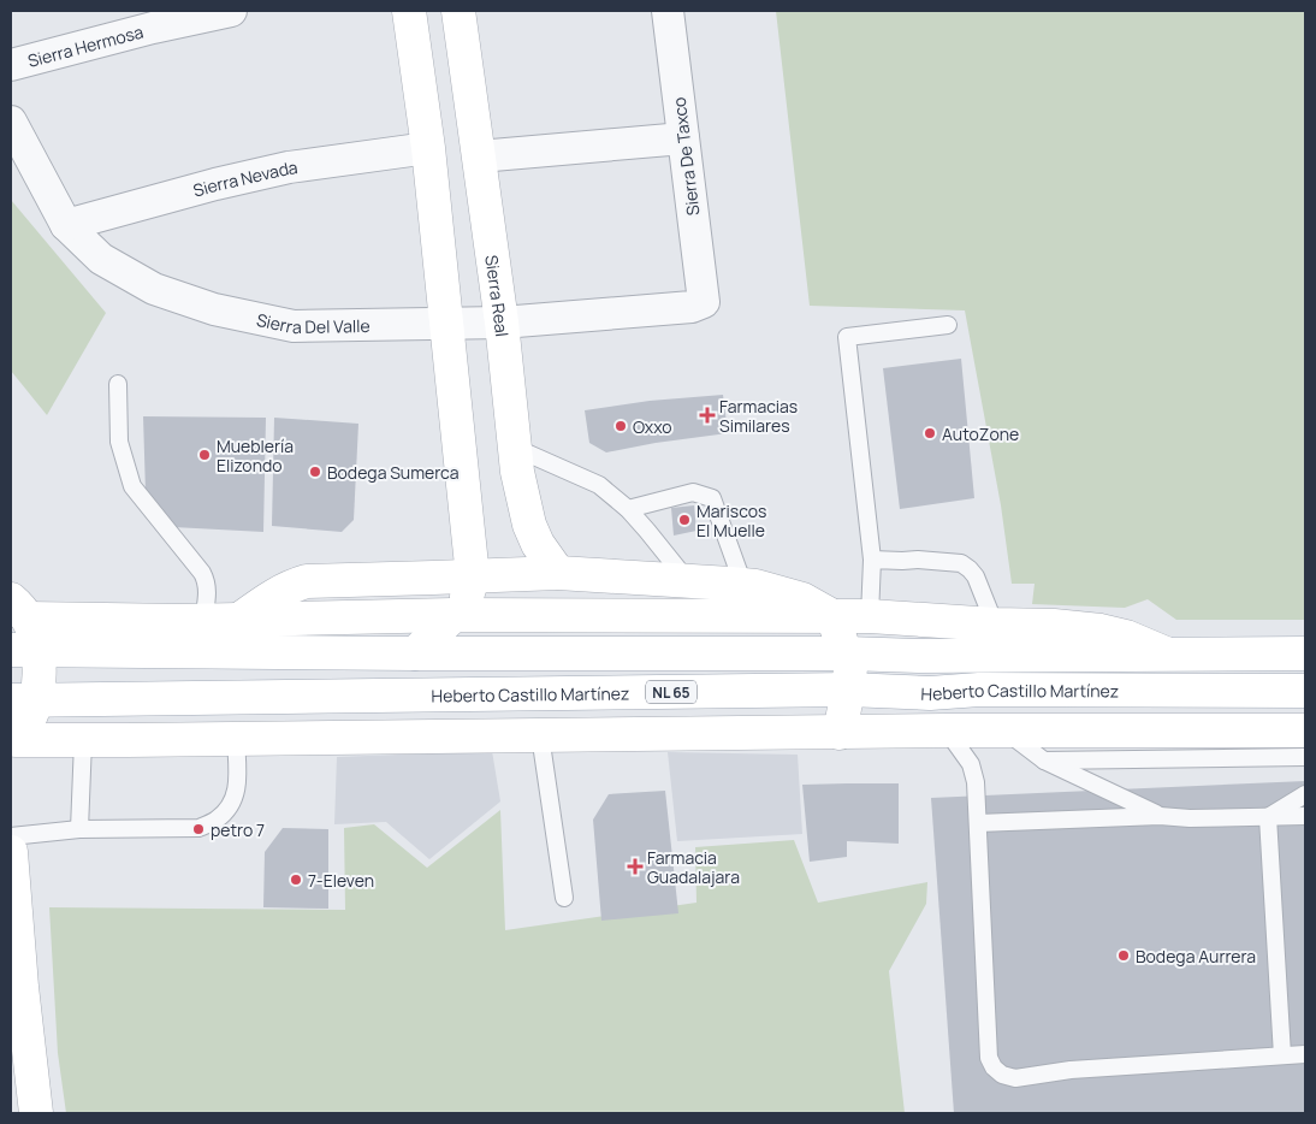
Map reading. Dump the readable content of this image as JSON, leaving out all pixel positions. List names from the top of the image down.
{
  "streets": {
    "street": [
      "Sierra Hermosa",
      "Sierra De Taxco",
      "Sierra Nevada",
      "Sierra Real",
      "Sierra Del Valle",
      "Heberto Castillo Martínez",
      "NL 65"
    ]
  },
  "crossings": [
    ["Sierra De Taxco", "Sierra Del Valle"],
    ["Sierra Nevada", "Sierra Del Valle"],
    ["Sierra Real", "Sierra Del Valle"]
  ],
  "places": {
    "health": ["Farmacias Similares", "Farmacia Guadalajara"],
    "other": [
      "Oxxo",
      "AutoZone",
      "Mueblería Elizondo",
      "Bodega Sumerca",
      "Mariscos El Muelle",
      "petro 7",
      "7-Eleven",
      "Bodega Aurrera"
    ]
  }
}
